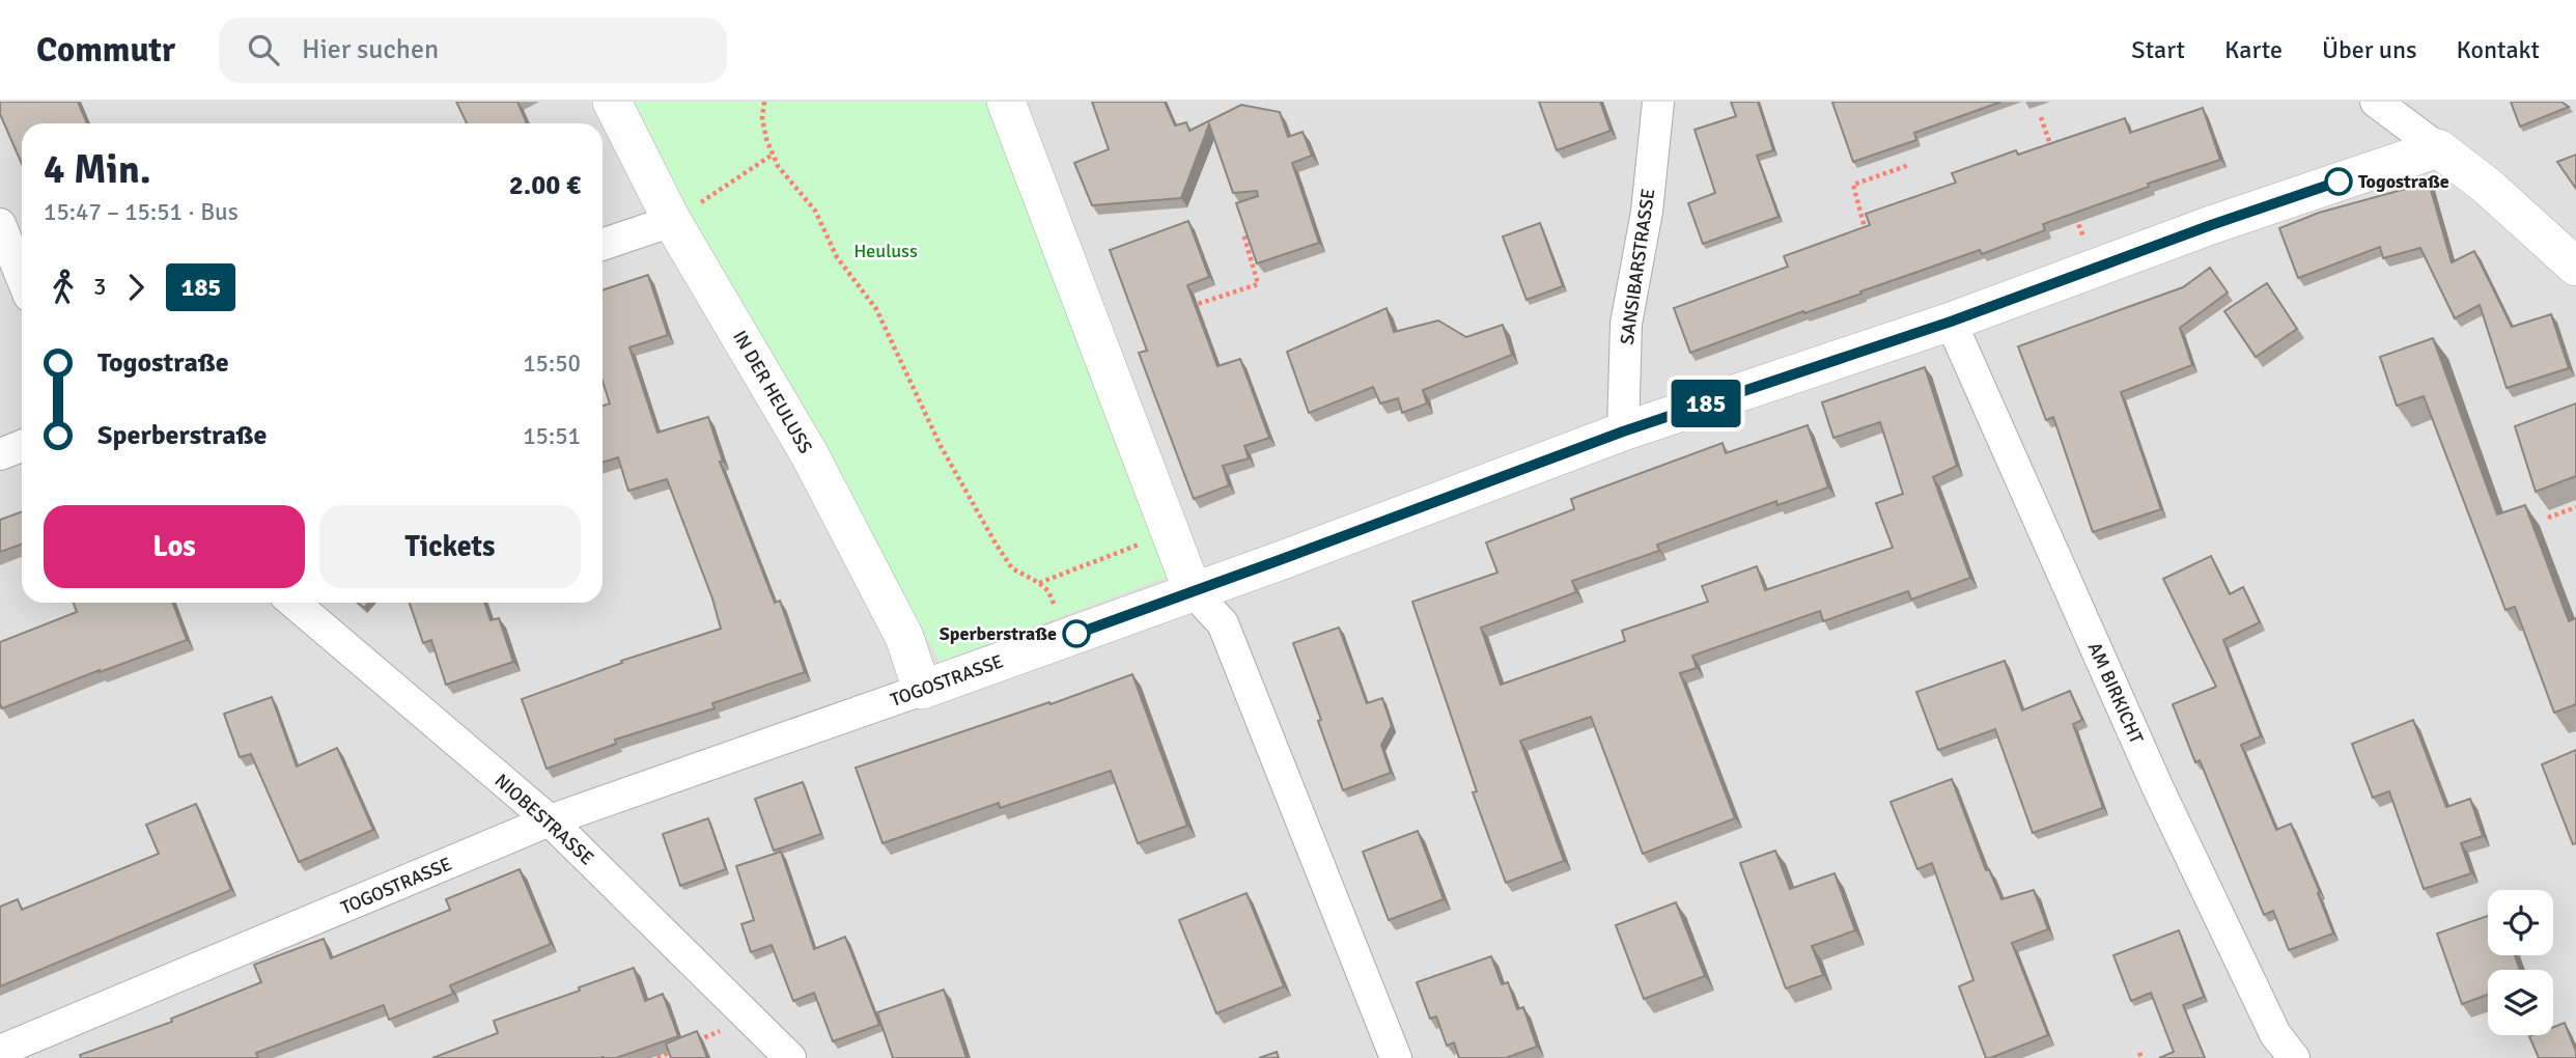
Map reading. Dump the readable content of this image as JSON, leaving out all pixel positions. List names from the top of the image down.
{
  "streets": {
    "street": [
      "SANSIBARSTRASSE",
      "IN DER HEULUSS",
      "TOGOSTRASSE",
      "AM BIRKICHT",
      "NIOBESTRASSE"
    ]
  },
  "crossings": [
    ["SANSIBARSTRASSE", "TOGOSTRASSE"],
    ["IN DER HEULUSS", "TOGOSTRASSE"],
    ["TOGOSTRASSE", "AM BIRKICHT"],
    ["TOGOSTRASSE", "NIOBESTRASSE"]
  ],
  "parks": ["Heuluss"],
  "places": ["Togostraße", "Sperberstraße"],
  "lines": ["bus line 185"],
  "page": {
    "header": "Commutr",
    "search": "Hier suchen",
    "nav": [
      "Start",
      "Karte",
      "Über uns",
      "Kontakt"
    ],
    "on_map": "185",
    "heading": ["4 Min.", "15:47 – 15:51 · Bus", "2.00 €"],
    "legs": ["3", "185"],
    "list": [
      {
        "name": "Togostraße",
        "value": "15:50"
      },
      {
        "name": "Sperberstraße",
        "value": "15:51"
      }
    ],
    "buttons": ["Los", "Tickets"]
  }
}
